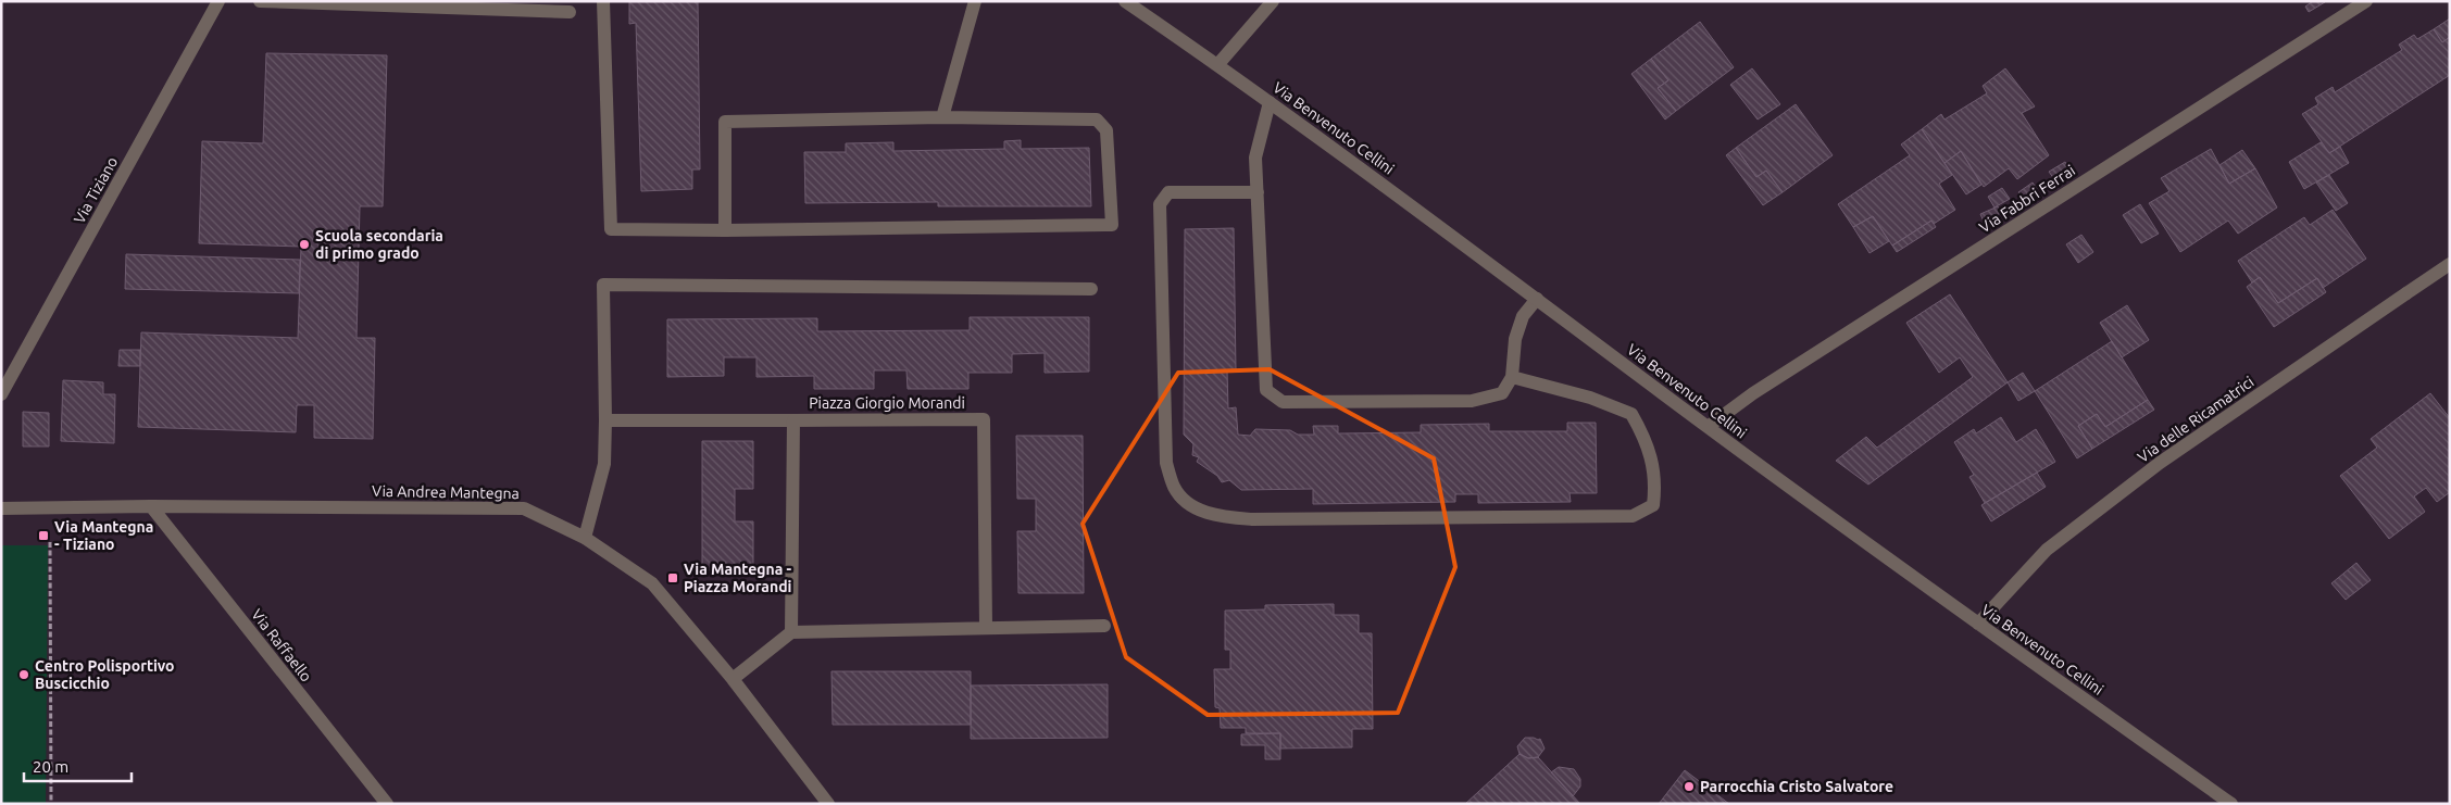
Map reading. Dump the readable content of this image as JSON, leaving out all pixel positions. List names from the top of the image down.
{
  "streets": {
    "street": [
      "Via Benvenuto Cellini",
      "Via Tiziano",
      "Via Fabbri Ferrai",
      "Piazza Giorgio Morandi",
      "Via delle Ricamatrici",
      "Via Andrea Mantegna",
      "Via Raffaello"
    ]
  },
  "crossings": [
    ["Via Benvenuto Cellini", "Via Fabbri Ferrai"],
    ["Via Benvenuto Cellini", "Via delle Ricamatrici"],
    ["Via Andrea Mantegna", "Via Raffaello"]
  ],
  "places": {
    "other": ["Scuola secondaria di primo grado", "Centro Polisportivo Buscicchio", "Parrocchia Cristo Salvatore"],
    "transit": ["Via Mantegna - Tiziano", "Via Mantegna - Piazza Morandi"]
  },
  "scale_bar": "20 m"
}
